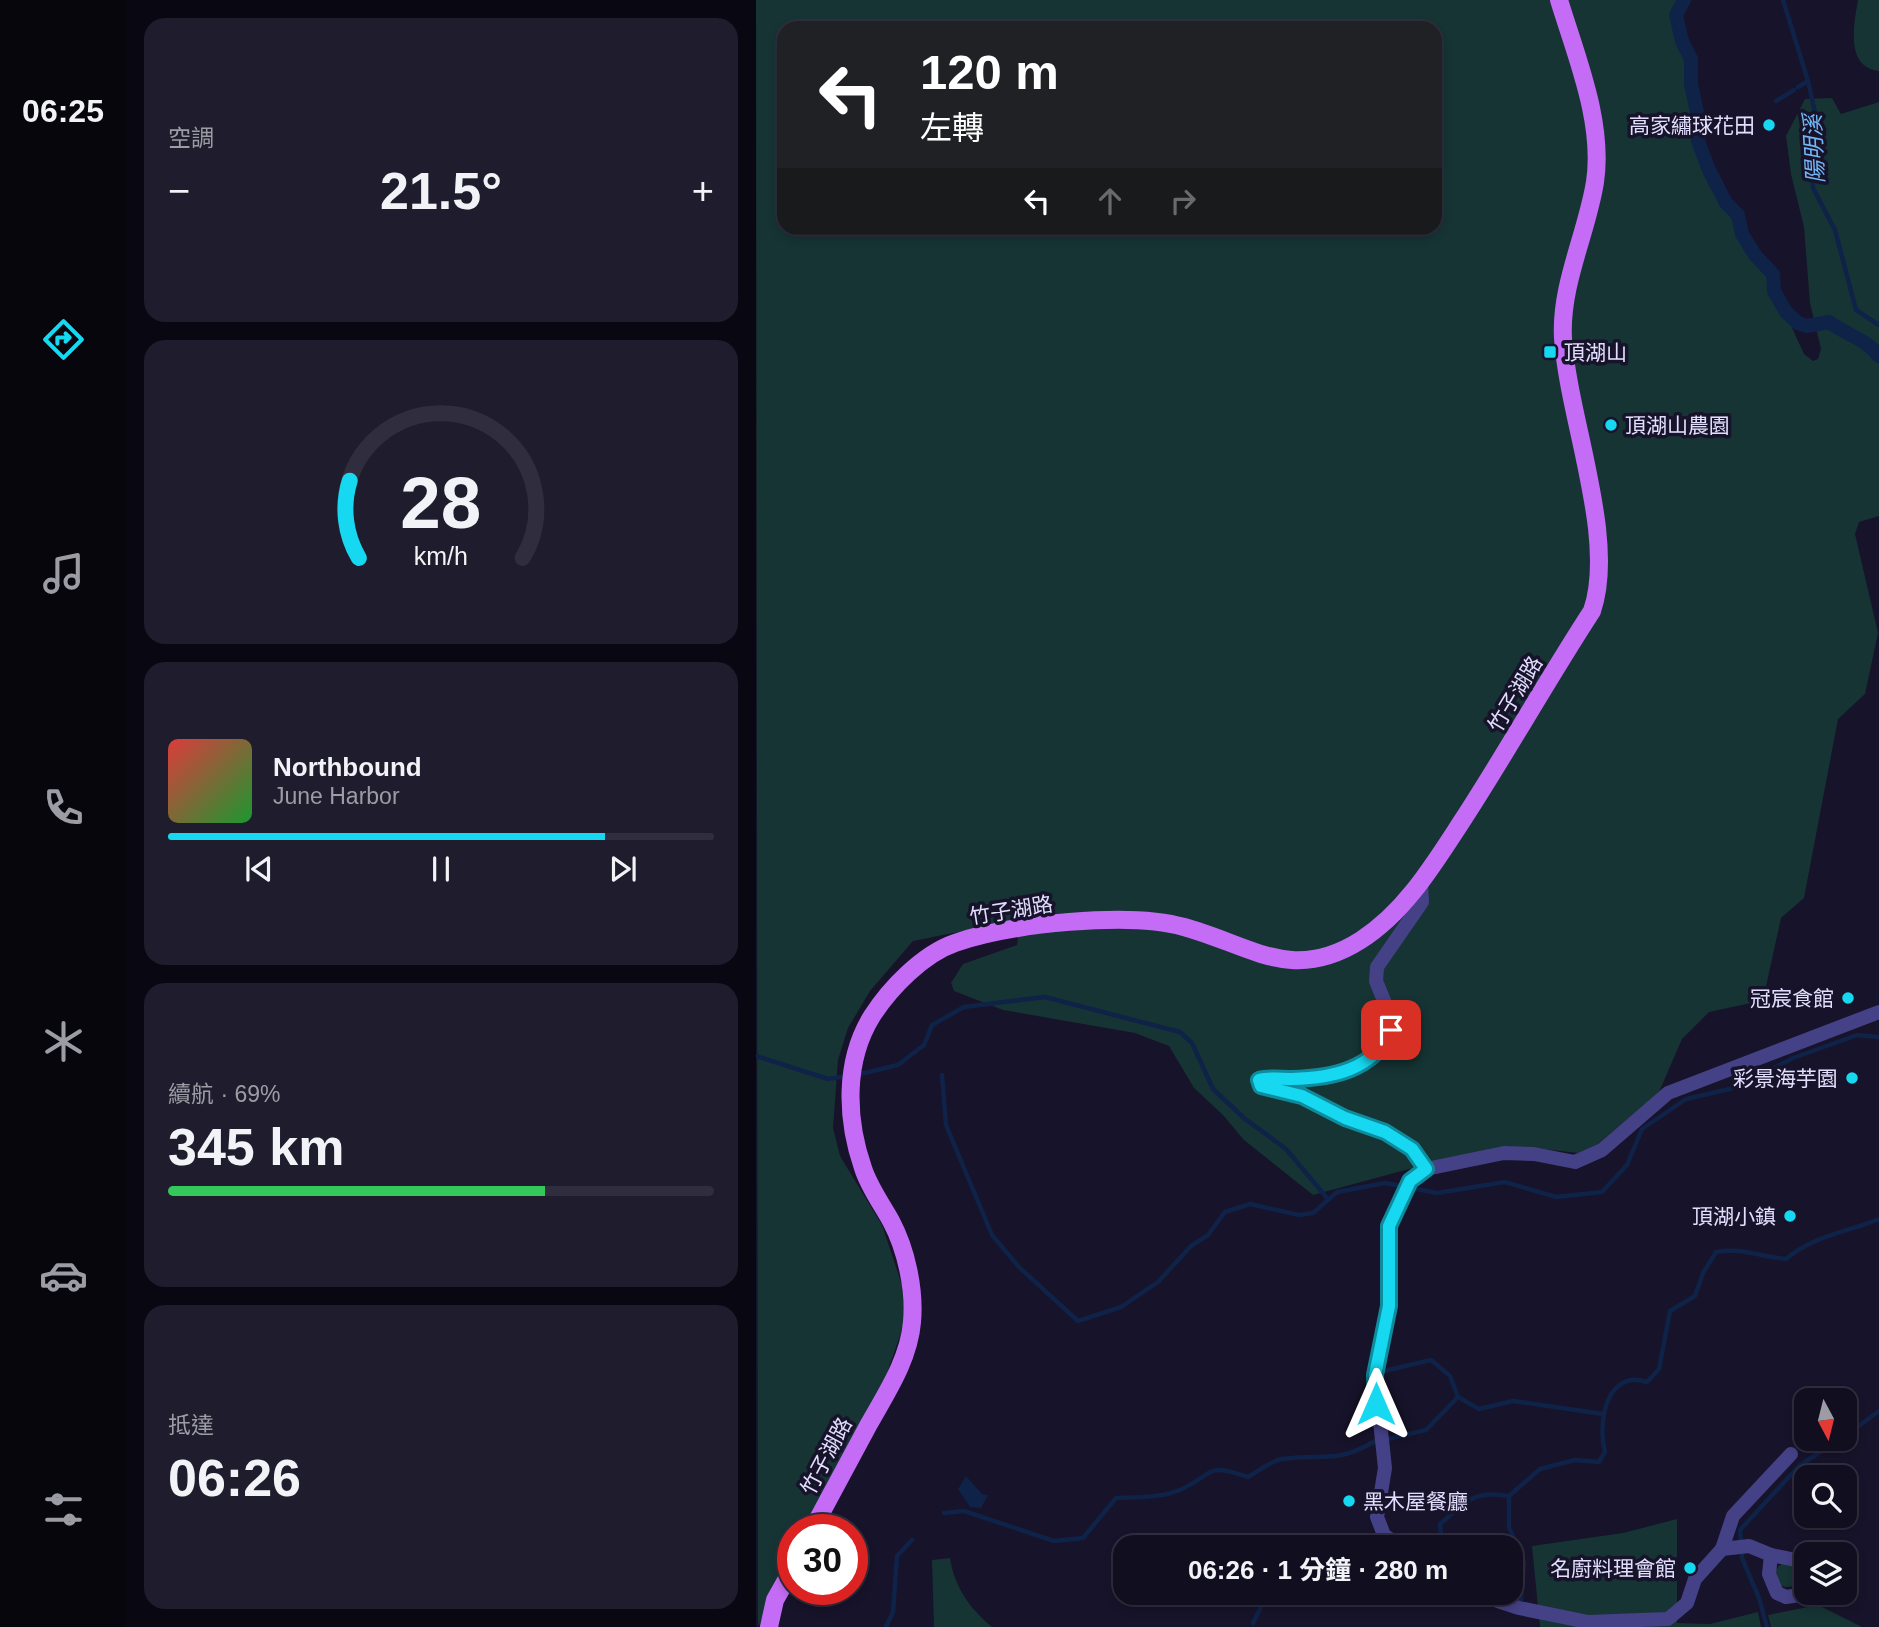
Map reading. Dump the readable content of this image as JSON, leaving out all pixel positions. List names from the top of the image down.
{
  "streets": {
    "main road": ["竹子湖路"]
  },
  "water": ["陽明溪"],
  "places": {
    "other": [
      "高家繡球花田",
      "頂湖山農園",
      "冠宸食館",
      "彩景海芋園",
      "頂湖小鎮",
      "黑木屋餐廳",
      "名廚料理會館"
    ],
    "transit": ["頂湖山"]
  },
  "north": "bottom",
  "page": {
    "tabs": "06:25",
    "tile": [
      "空調",
      ["續航 · 69%", "345 km"],
      ["抵達", "06:26"]
    ],
    "turn": ["120 m", "左轉"],
    "heat": ["−", "21.5°", "+"],
    "song": ["Northbound", "June Harbor"],
    "limit": "30",
    "trip": "06:26 · 1 分鐘 · 280 m",
    "gauge": ["28", "km/h"]
  }
}
